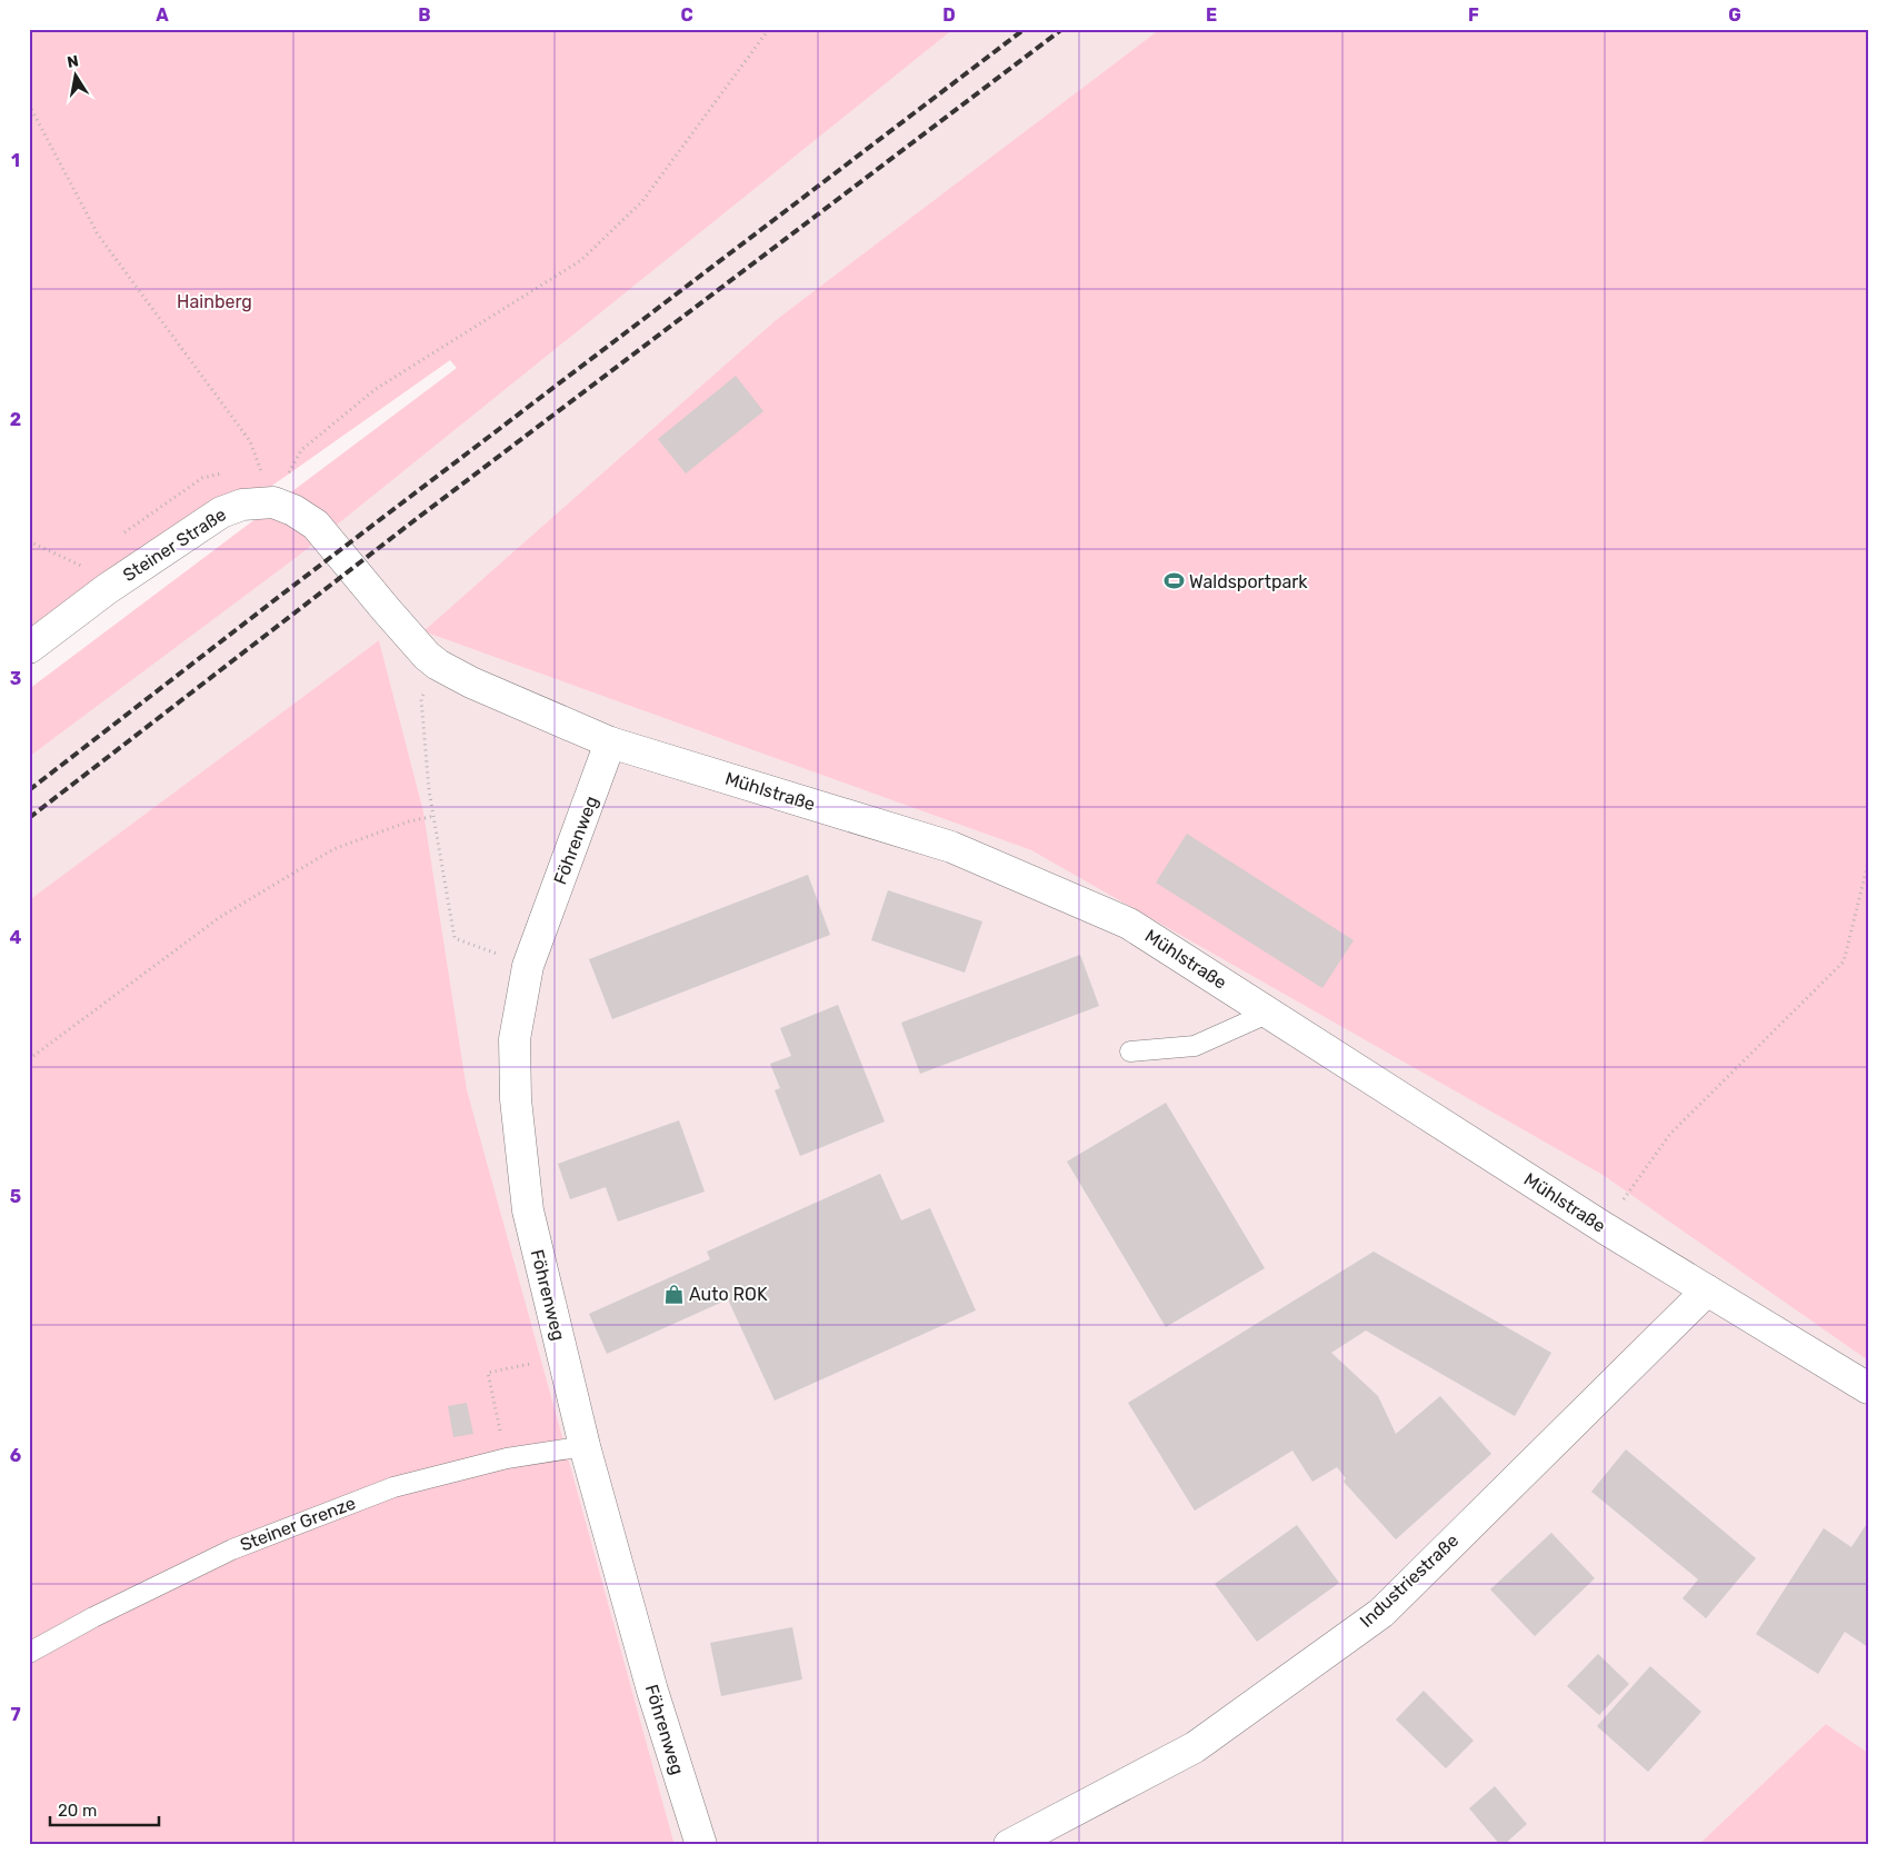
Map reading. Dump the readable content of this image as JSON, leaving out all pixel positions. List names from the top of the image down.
{
  "streets": {
    "street": [
      "Steiner Straße",
      "Mühlstraße",
      "Föhrenweg",
      "Industriestraße"
    ],
    "lane": ["Steiner Grenze"]
  },
  "crossings": [
    ["Steiner Straße", "Mühlstraße"],
    ["Mühlstraße", "Föhrenweg"],
    ["Mühlstraße", "Industriestraße"],
    ["Föhrenweg", "Steiner Grenze"]
  ],
  "parks": ["Hainberg"],
  "places": {
    "sports": ["Waldsportpark"],
    "shop": ["Auto ROK"]
  },
  "scale_bar": "20 m",
  "north": "top",
  "grid": {
    "columns": [
      "A",
      "B",
      "C",
      "D",
      "E",
      "F",
      "G"
    ],
    "rows": [
      "1",
      "2",
      "3",
      "4",
      "5",
      "6",
      "7"
    ]
  }
}
